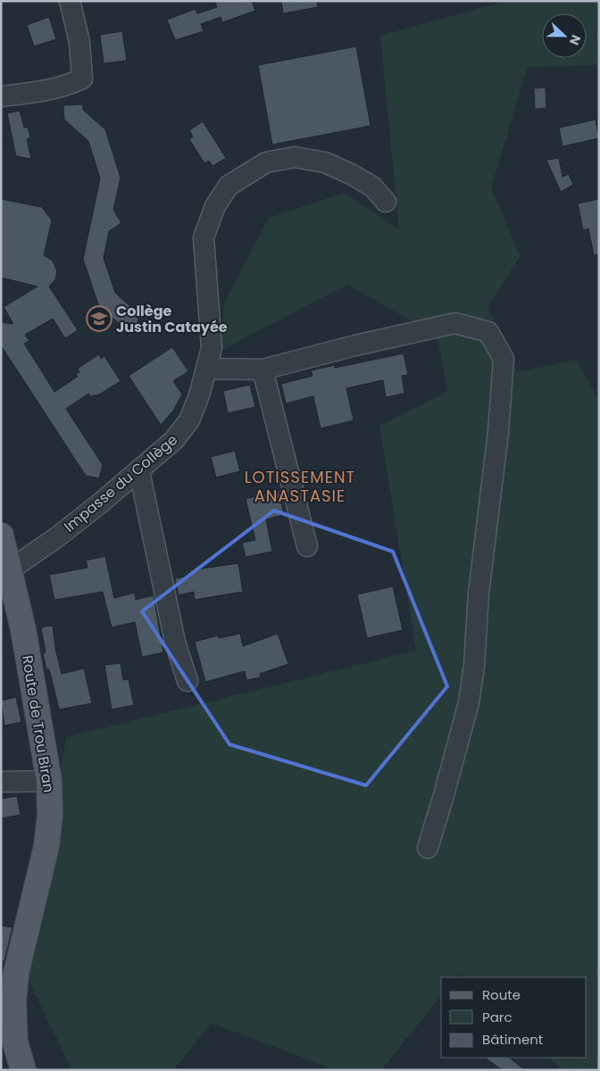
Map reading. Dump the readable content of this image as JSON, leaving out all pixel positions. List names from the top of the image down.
{
  "streets": {
    "main road": ["Route de Trou Biran"],
    "street": ["Impasse du Collège"]
  },
  "crossings": [
    ["Impasse du Collège", "Route de Trou Biran"]
  ],
  "districts": ["LOTISSEMENT ANASTASIE"],
  "places": {
    "school or university": ["Collège Justin Catayée"]
  },
  "legend": ["Route", "Parc", "Bâtiment"],
  "north": "right"
}
